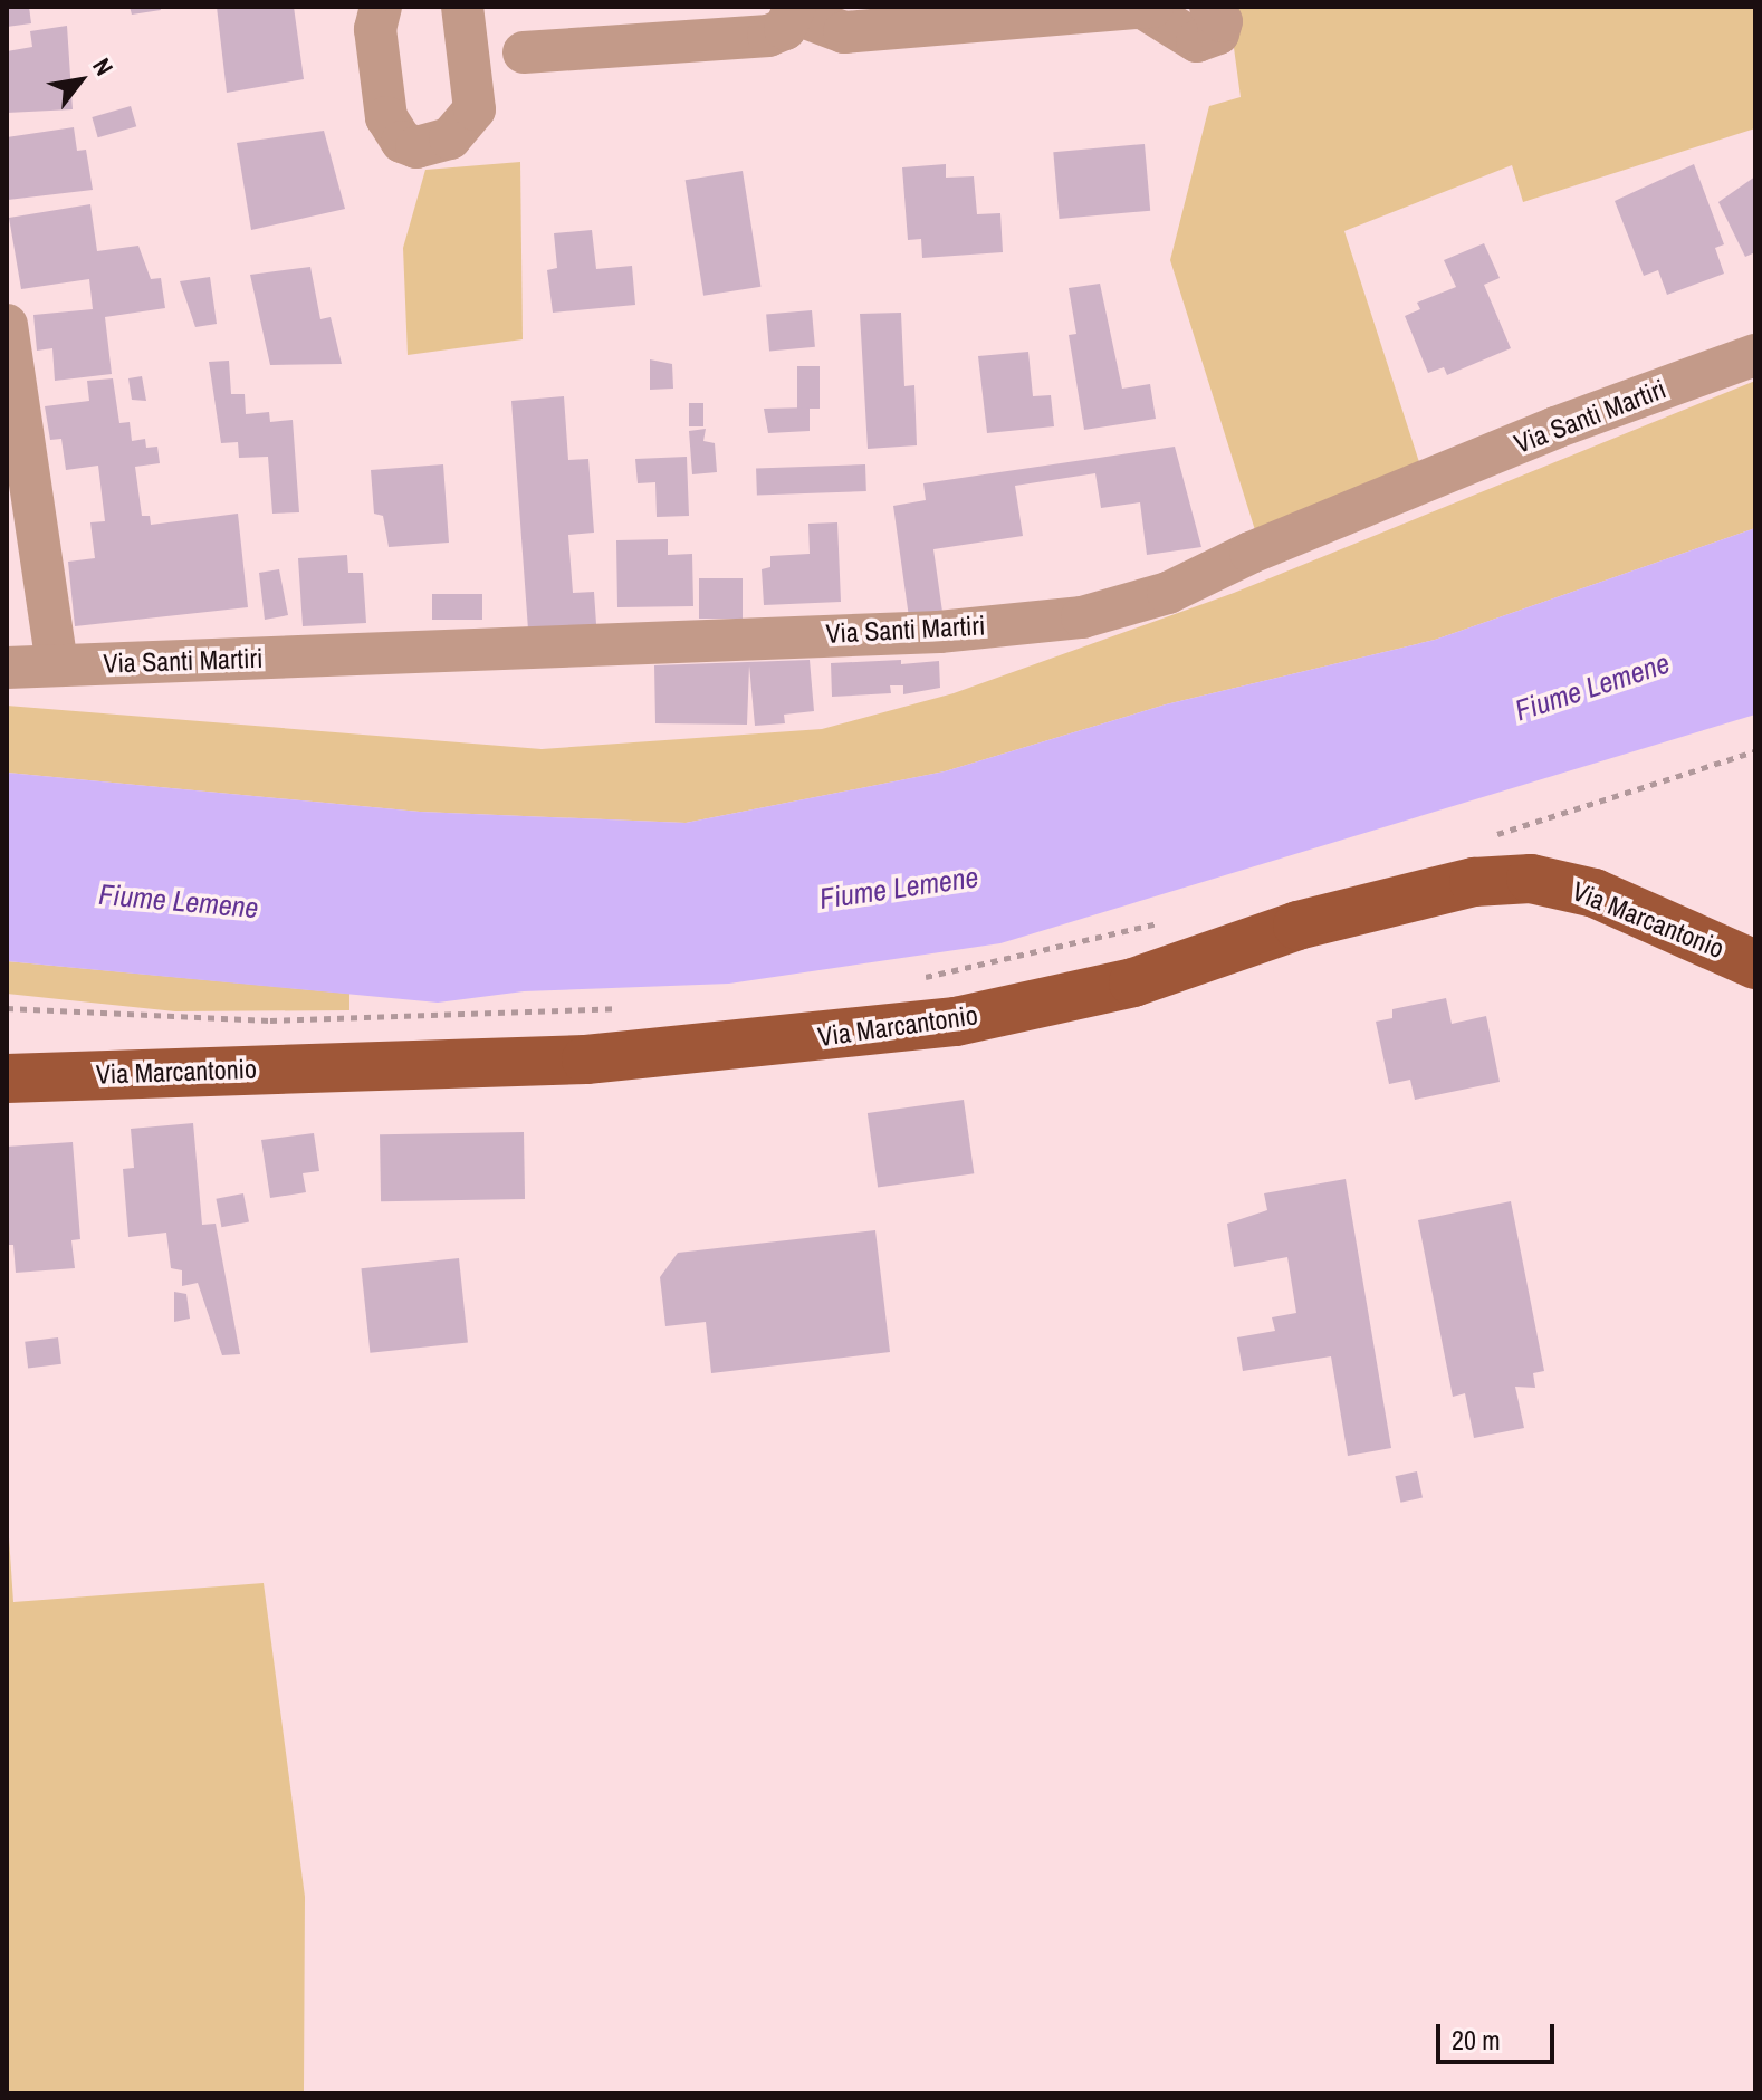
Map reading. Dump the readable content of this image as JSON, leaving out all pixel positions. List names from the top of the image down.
{
  "streets": {
    "main road": ["Via Marcantonio"],
    "street": ["Via Santi Martiri"]
  },
  "water": ["Fiume Lemene"],
  "scale_bar": "20 m",
  "north": "top right"
}
